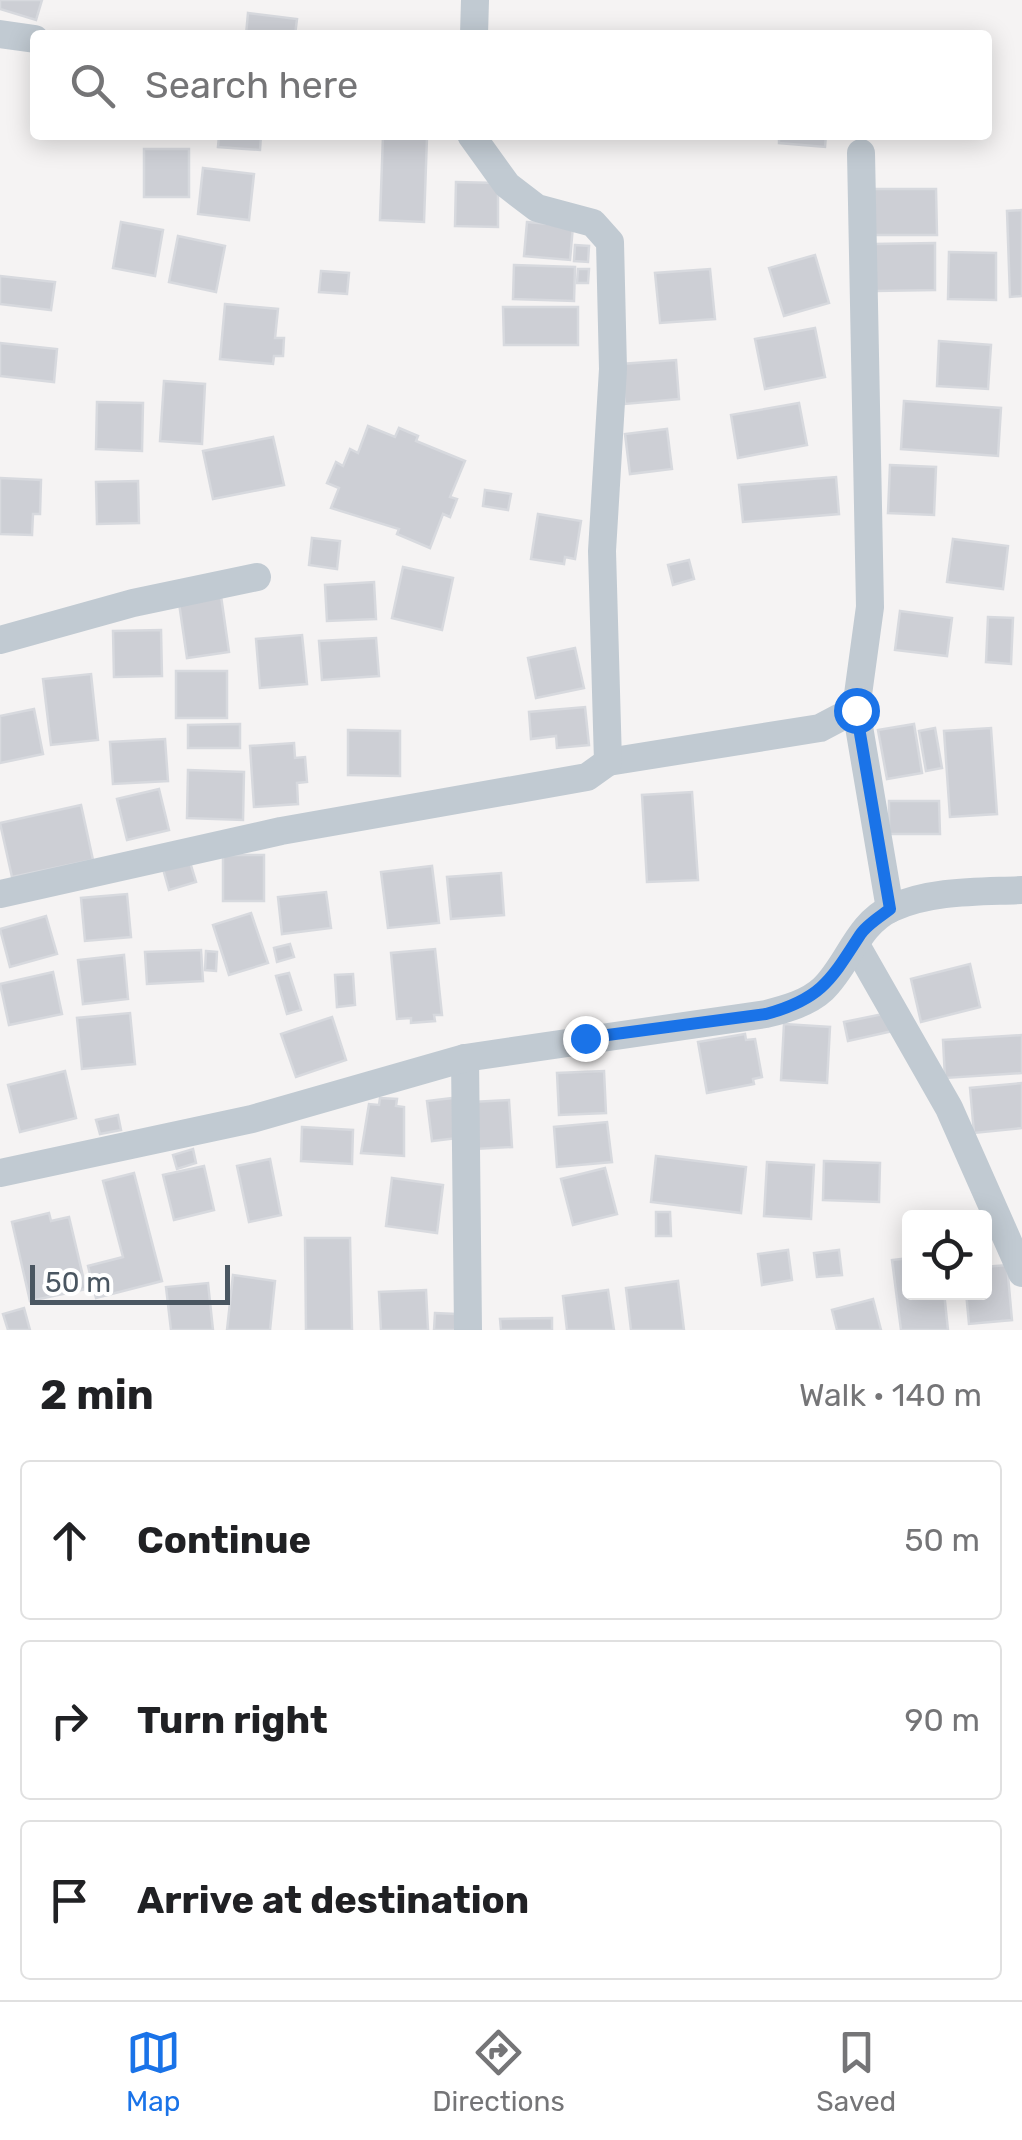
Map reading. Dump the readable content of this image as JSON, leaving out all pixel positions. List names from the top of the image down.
{
  "scale_bar": "50 m",
  "page": {
    "search": "Search here",
    "scale": "50 m",
    "heading": ["2 min", "Walk · 140 m"],
    "list": [
      ["Continue", "50 m"],
      ["Turn right", "90 m"],
      "Arrive at destination"
    ],
    "nav": ["Map", "Directions", "Saved"]
  }
}
